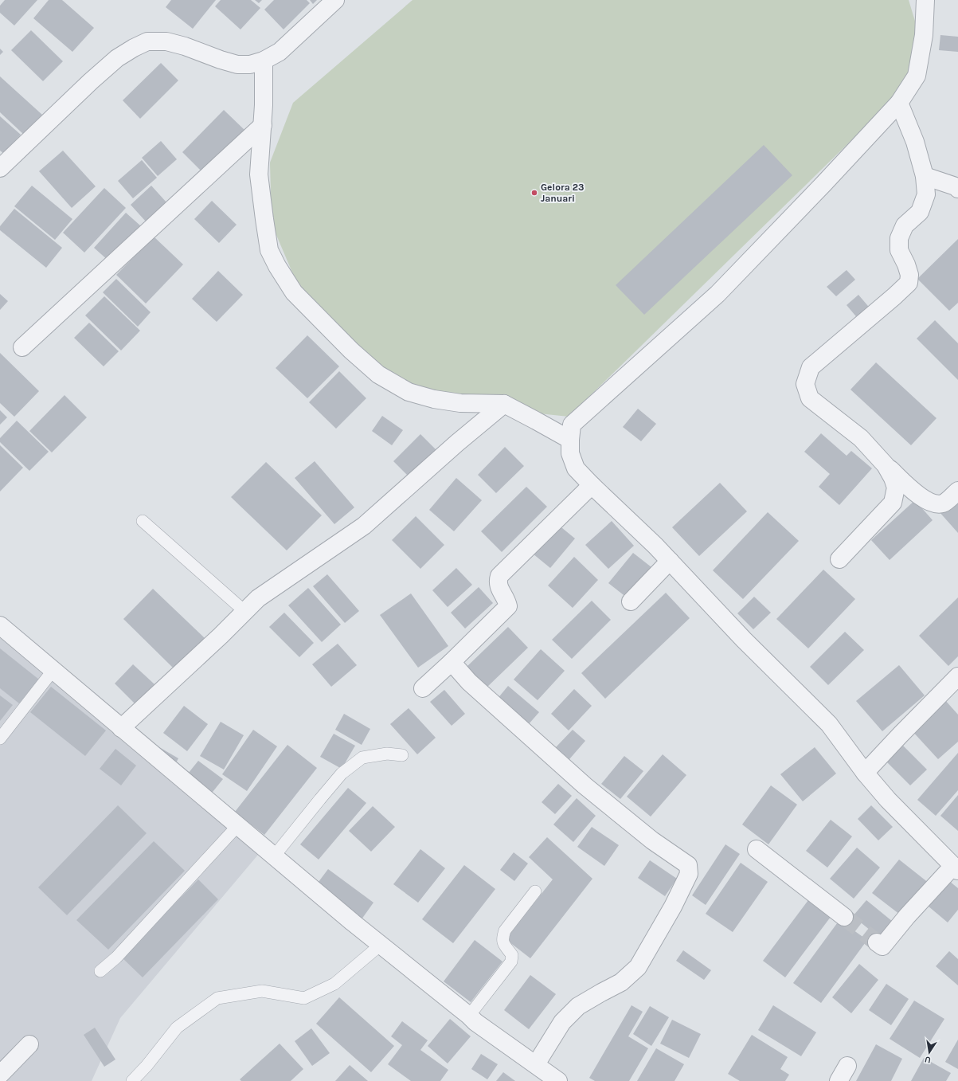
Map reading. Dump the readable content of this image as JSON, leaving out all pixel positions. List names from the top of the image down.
{
  "places": ["Gelora 23 Januari"],
  "north": "bottom"
}
